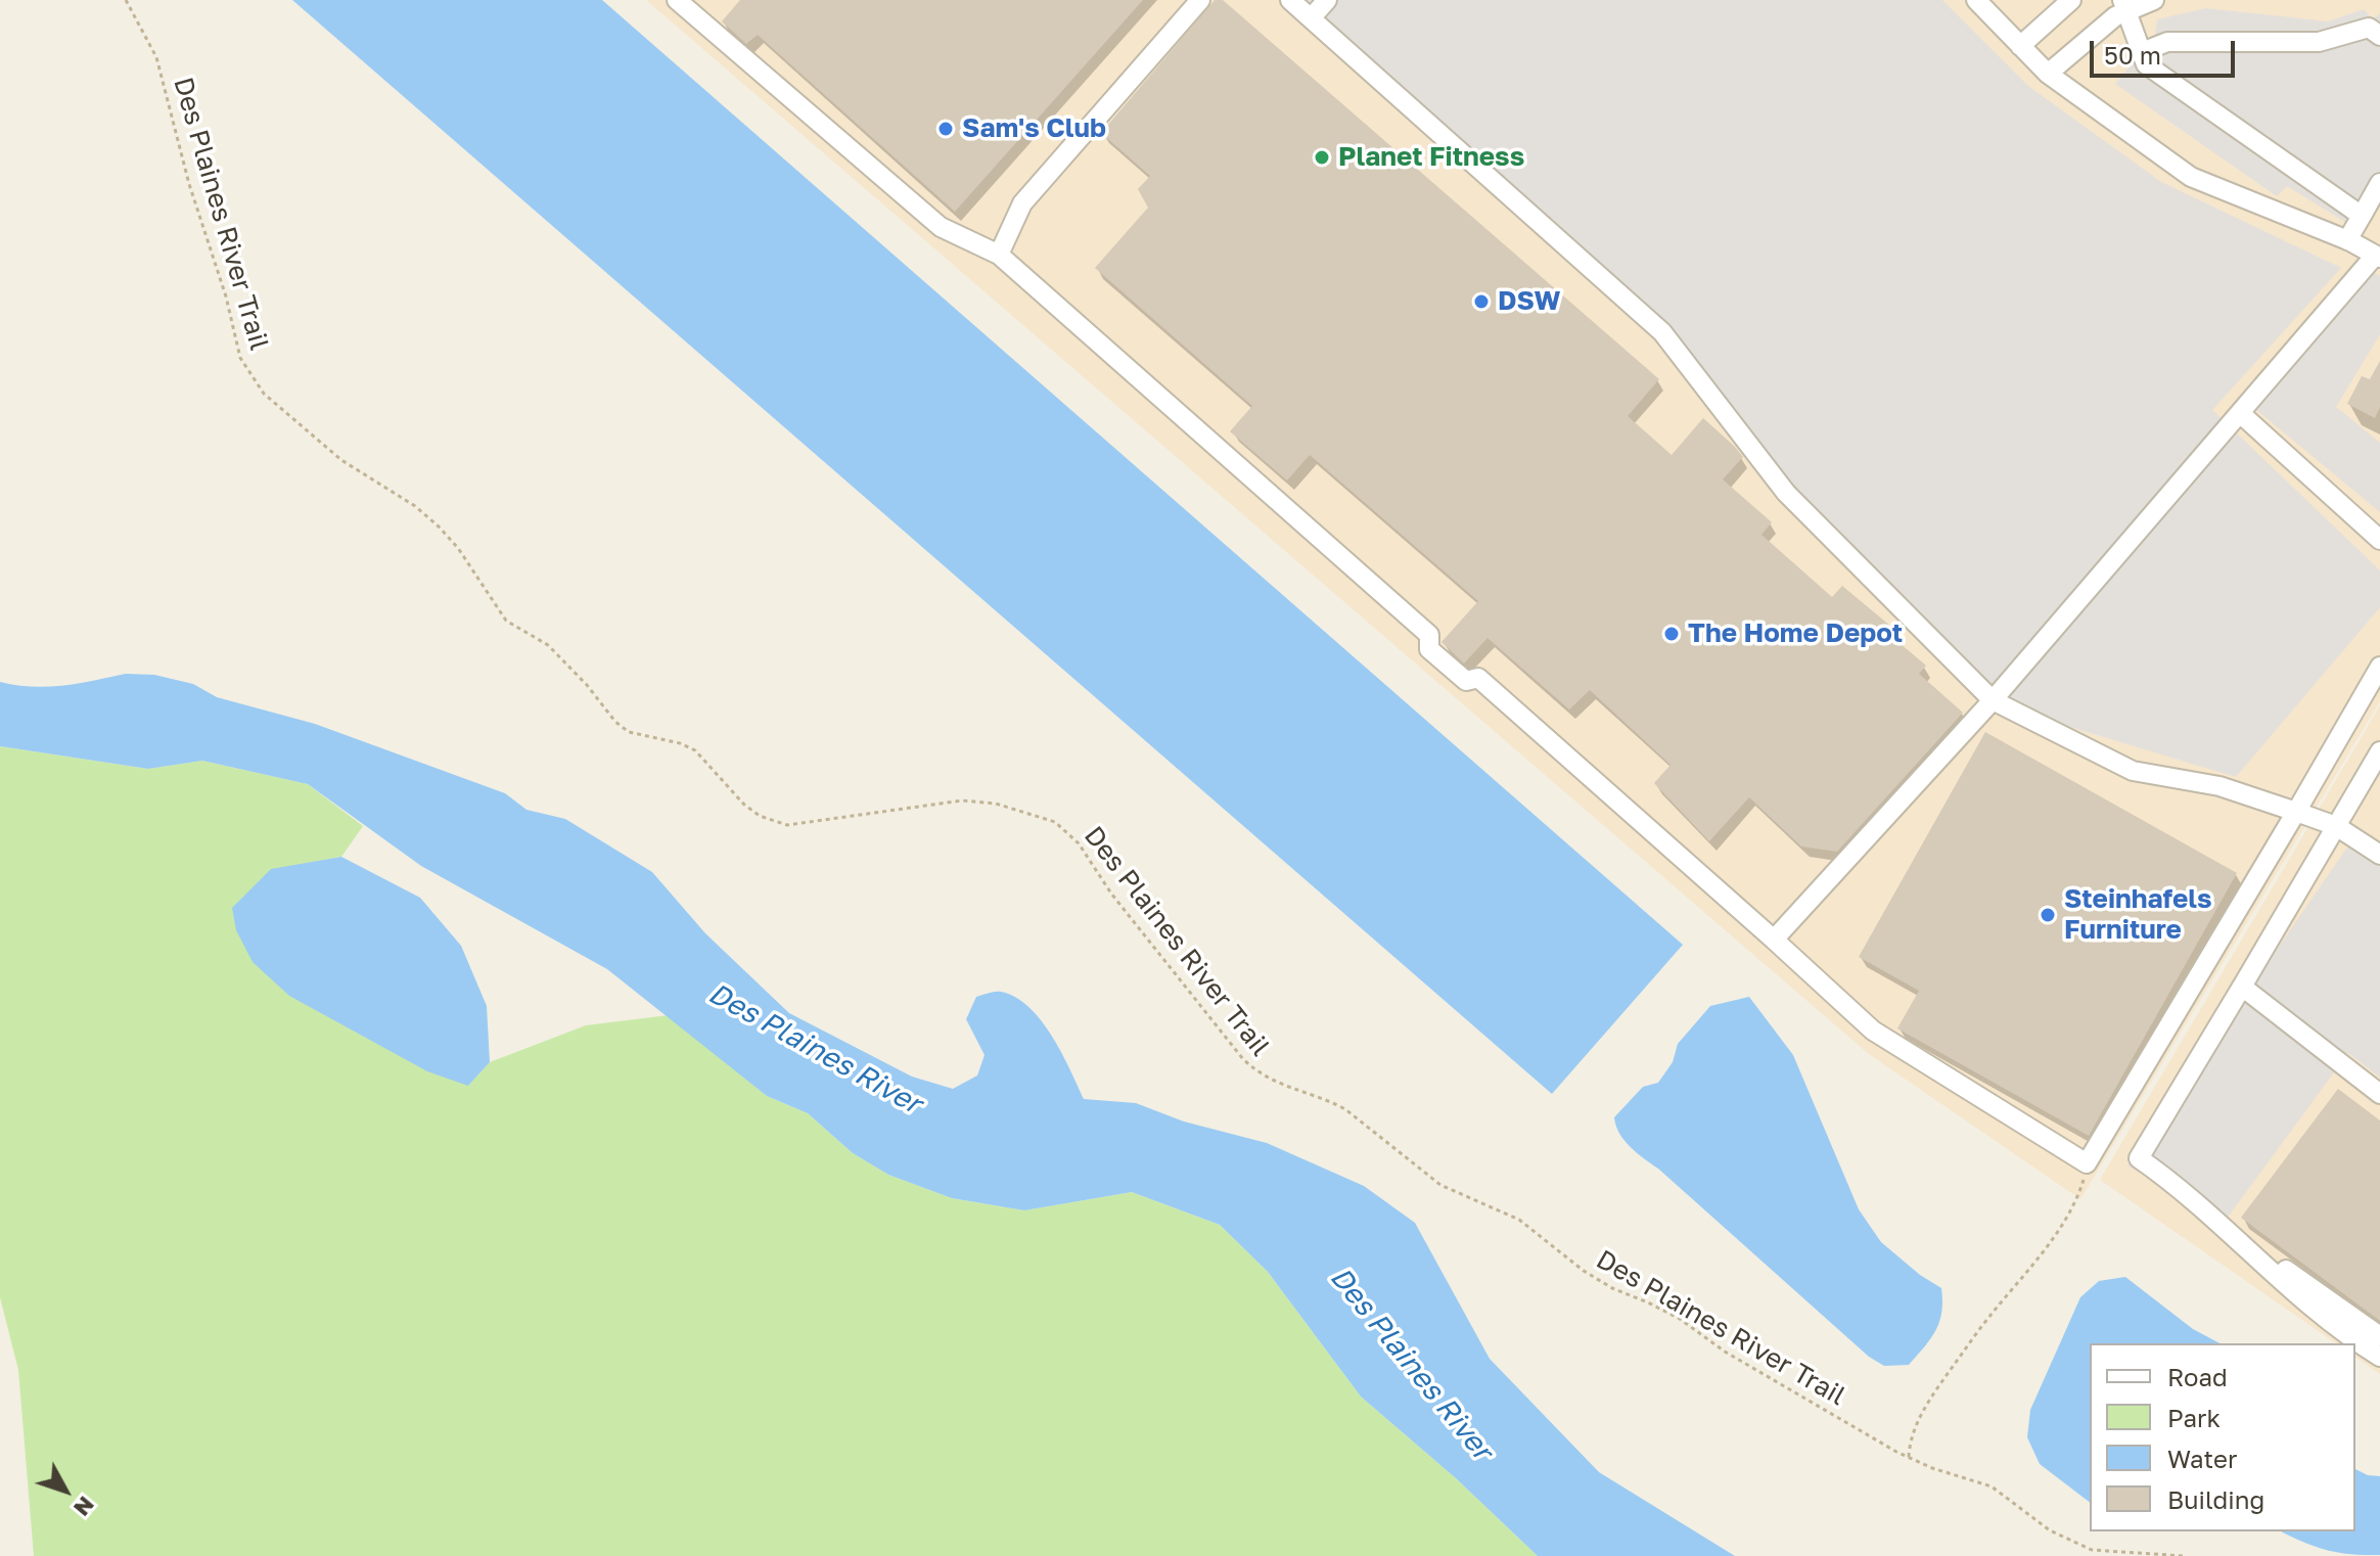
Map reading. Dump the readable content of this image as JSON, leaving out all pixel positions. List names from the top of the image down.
{
  "streets": {
    "path": ["Des Plaines River Trail"]
  },
  "water": ["Des Plaines River"],
  "places": [
    "Sam's Club",
    "Planet Fitness",
    "DSW",
    "The Home Depot",
    "Steinhafels Furniture"
  ],
  "legend": [
    "Road",
    "Park",
    "Water",
    "Building"
  ],
  "scale_bar": "50 m",
  "north": "bottom right"
}
